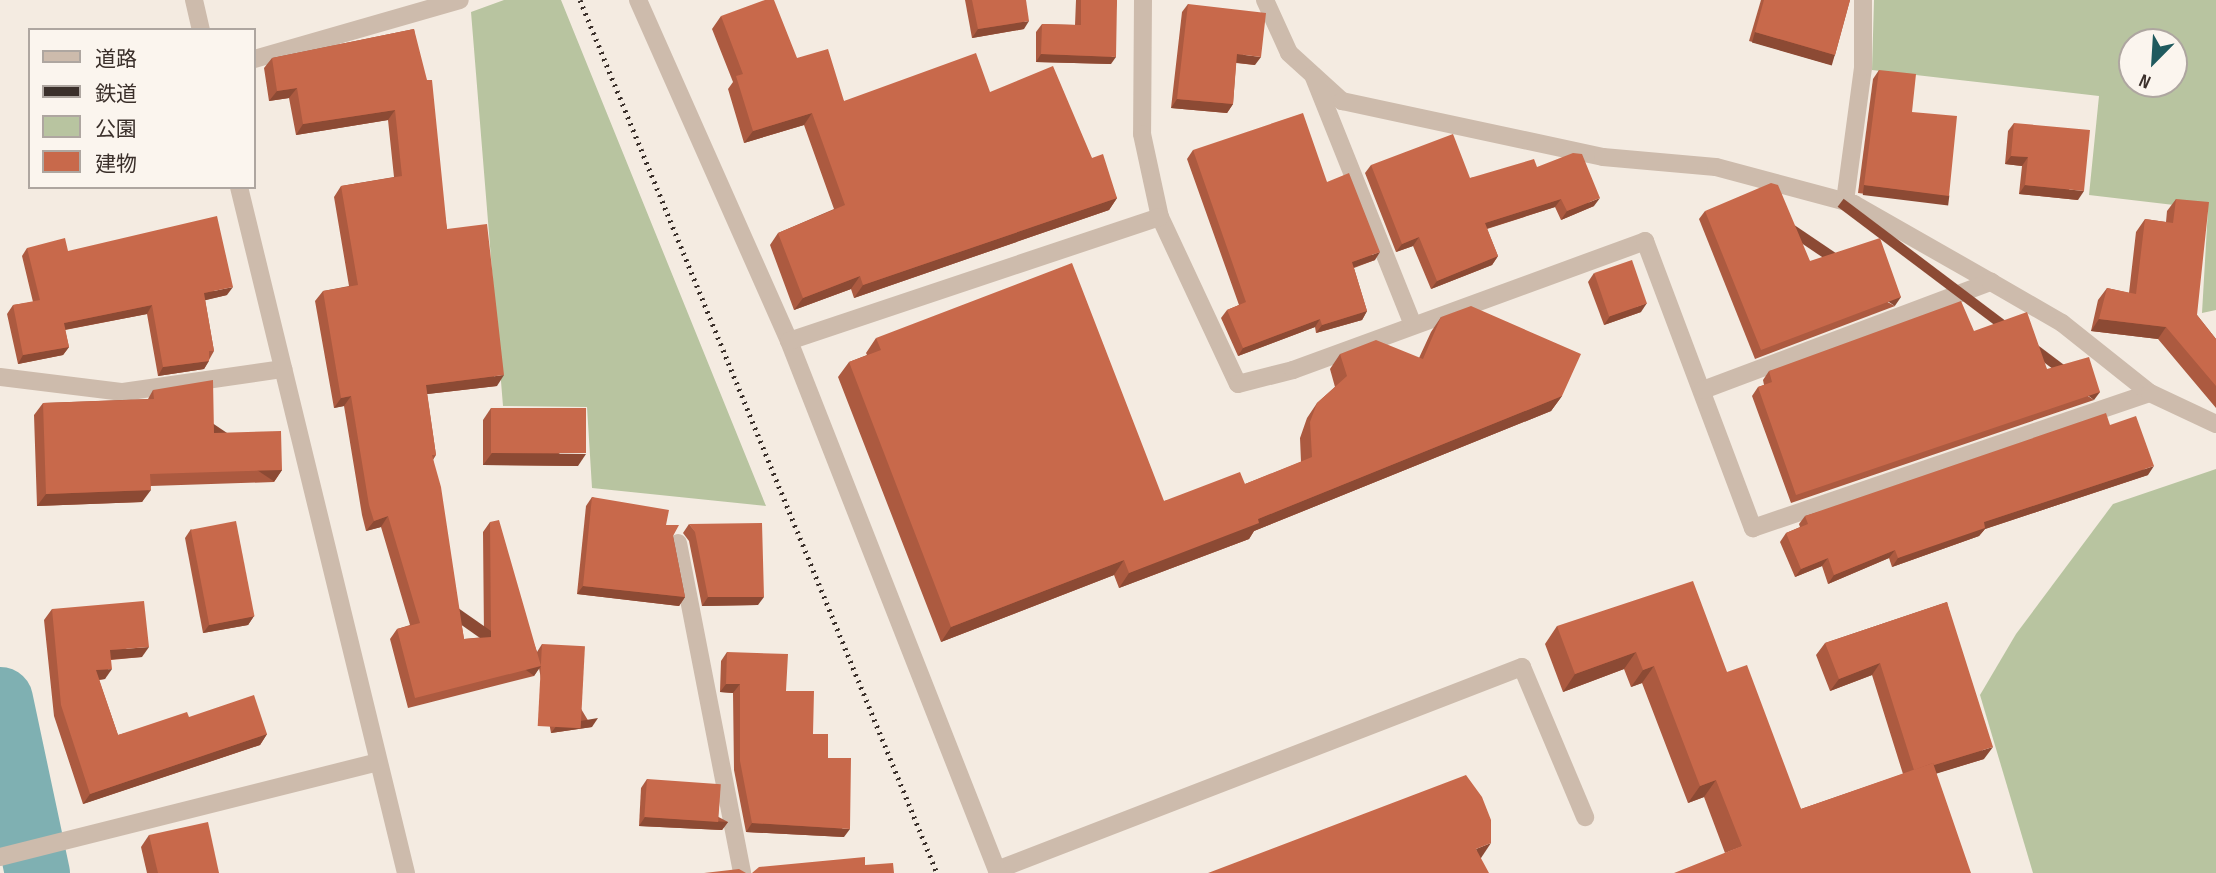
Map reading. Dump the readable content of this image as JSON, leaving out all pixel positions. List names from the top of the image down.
{
  "legend": [
    "道路",
    "鉄道",
    "公園",
    "建物"
  ],
  "north": "bottom left"
}
